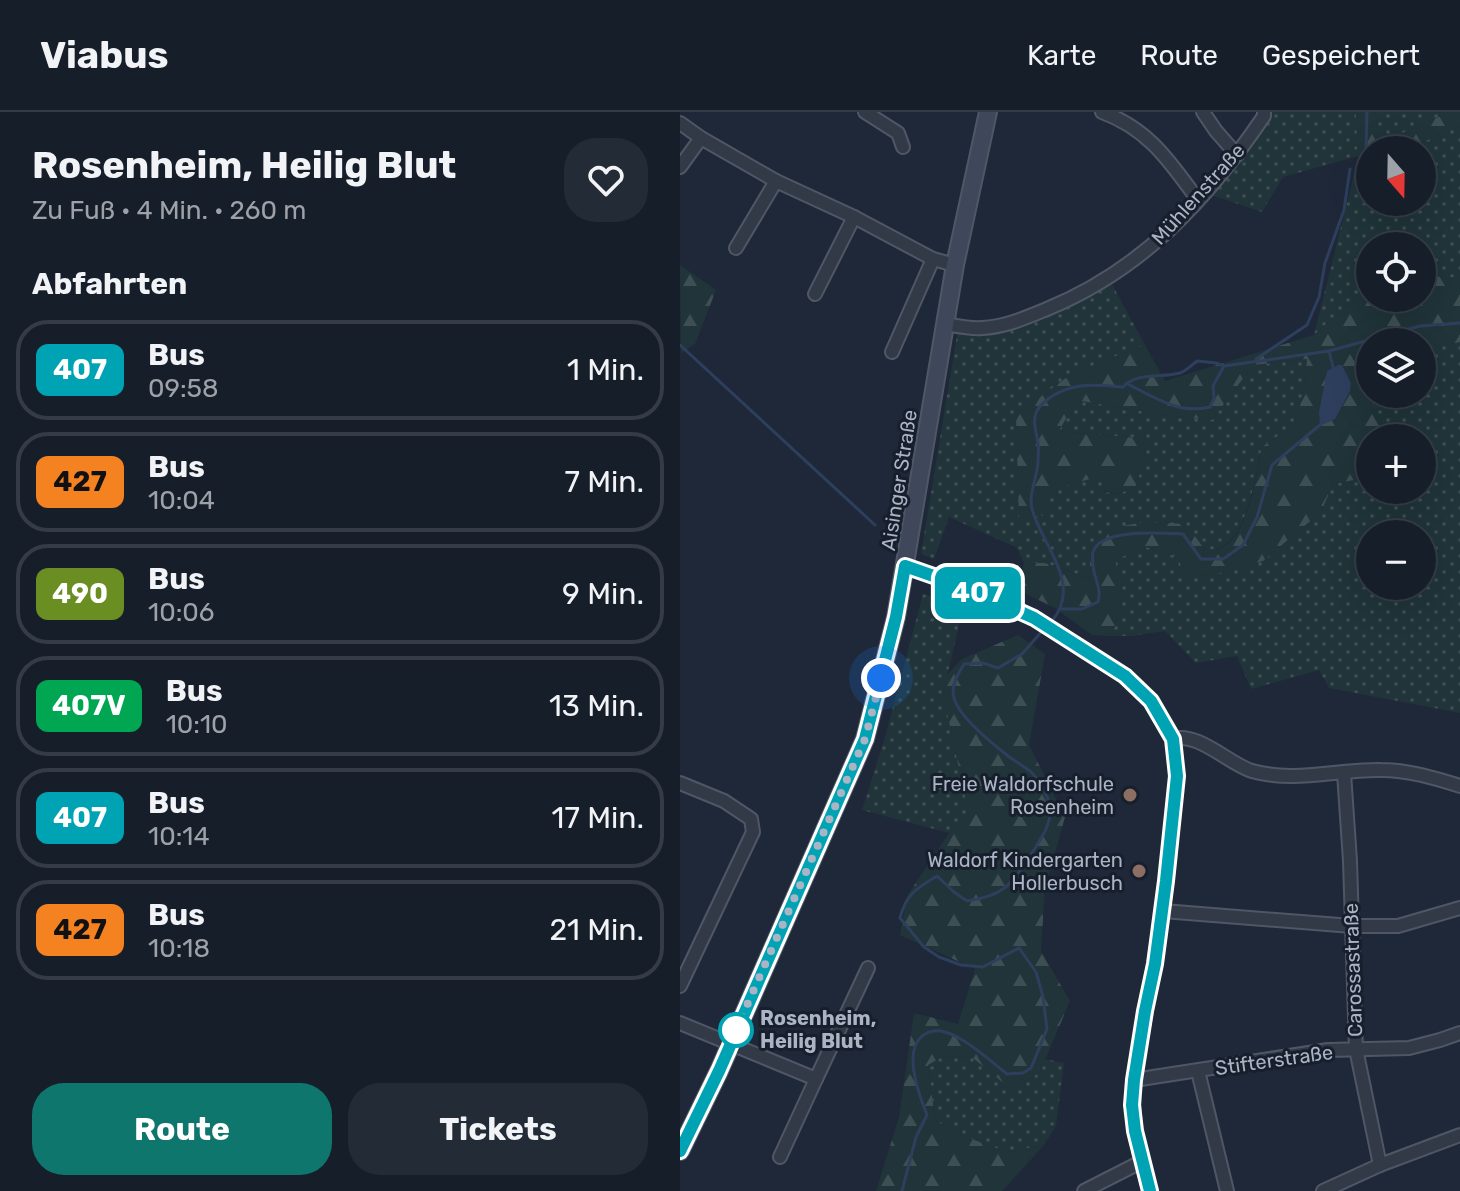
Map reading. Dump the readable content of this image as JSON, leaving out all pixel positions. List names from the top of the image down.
{
  "streets": {
    "main road": ["Aisinger Straße"],
    "street": ["Mühlenstraße", "Carossastraße", "Stifterstraße"]
  },
  "crossings": [
    ["Mühlenstraße", "Aisinger Straße"],
    ["Carossastraße", "Stifterstraße"]
  ],
  "places": ["Freie Waldorfschule Rosenheim", "Waldorf Kindergarten Hollerbusch", "Rosenheim, Heilig Blut"],
  "lines": ["bus line 407"],
  "north": "bottom",
  "page": {
    "header": "Viabus",
    "nav": ["Karte", "Route", "Gespeichert"],
    "heading": [
      ["Rosenheim, Heilig Blut", "Zu Fuß · 4 Min. · 260 m"],
      "Abfahrten"
    ],
    "on_map": "407",
    "map_buttons": ["+", "−"],
    "list": [
      {
        "mark": "407",
        "name": "Bus",
        "note": "09:58",
        "value": "1 Min."
      },
      {
        "mark": "427",
        "name": "Bus",
        "note": "10:04",
        "value": "7 Min."
      },
      {
        "mark": "490",
        "name": "Bus",
        "note": "10:06",
        "value": "9 Min."
      },
      {
        "mark": "407V",
        "name": "Bus",
        "note": "10:10",
        "value": "13 Min."
      },
      {
        "mark": "407",
        "name": "Bus",
        "note": "10:14",
        "value": "17 Min."
      },
      {
        "mark": "427",
        "name": "Bus",
        "note": "10:18",
        "value": "21 Min."
      }
    ],
    "buttons": ["Route", "Tickets"]
  }
}
